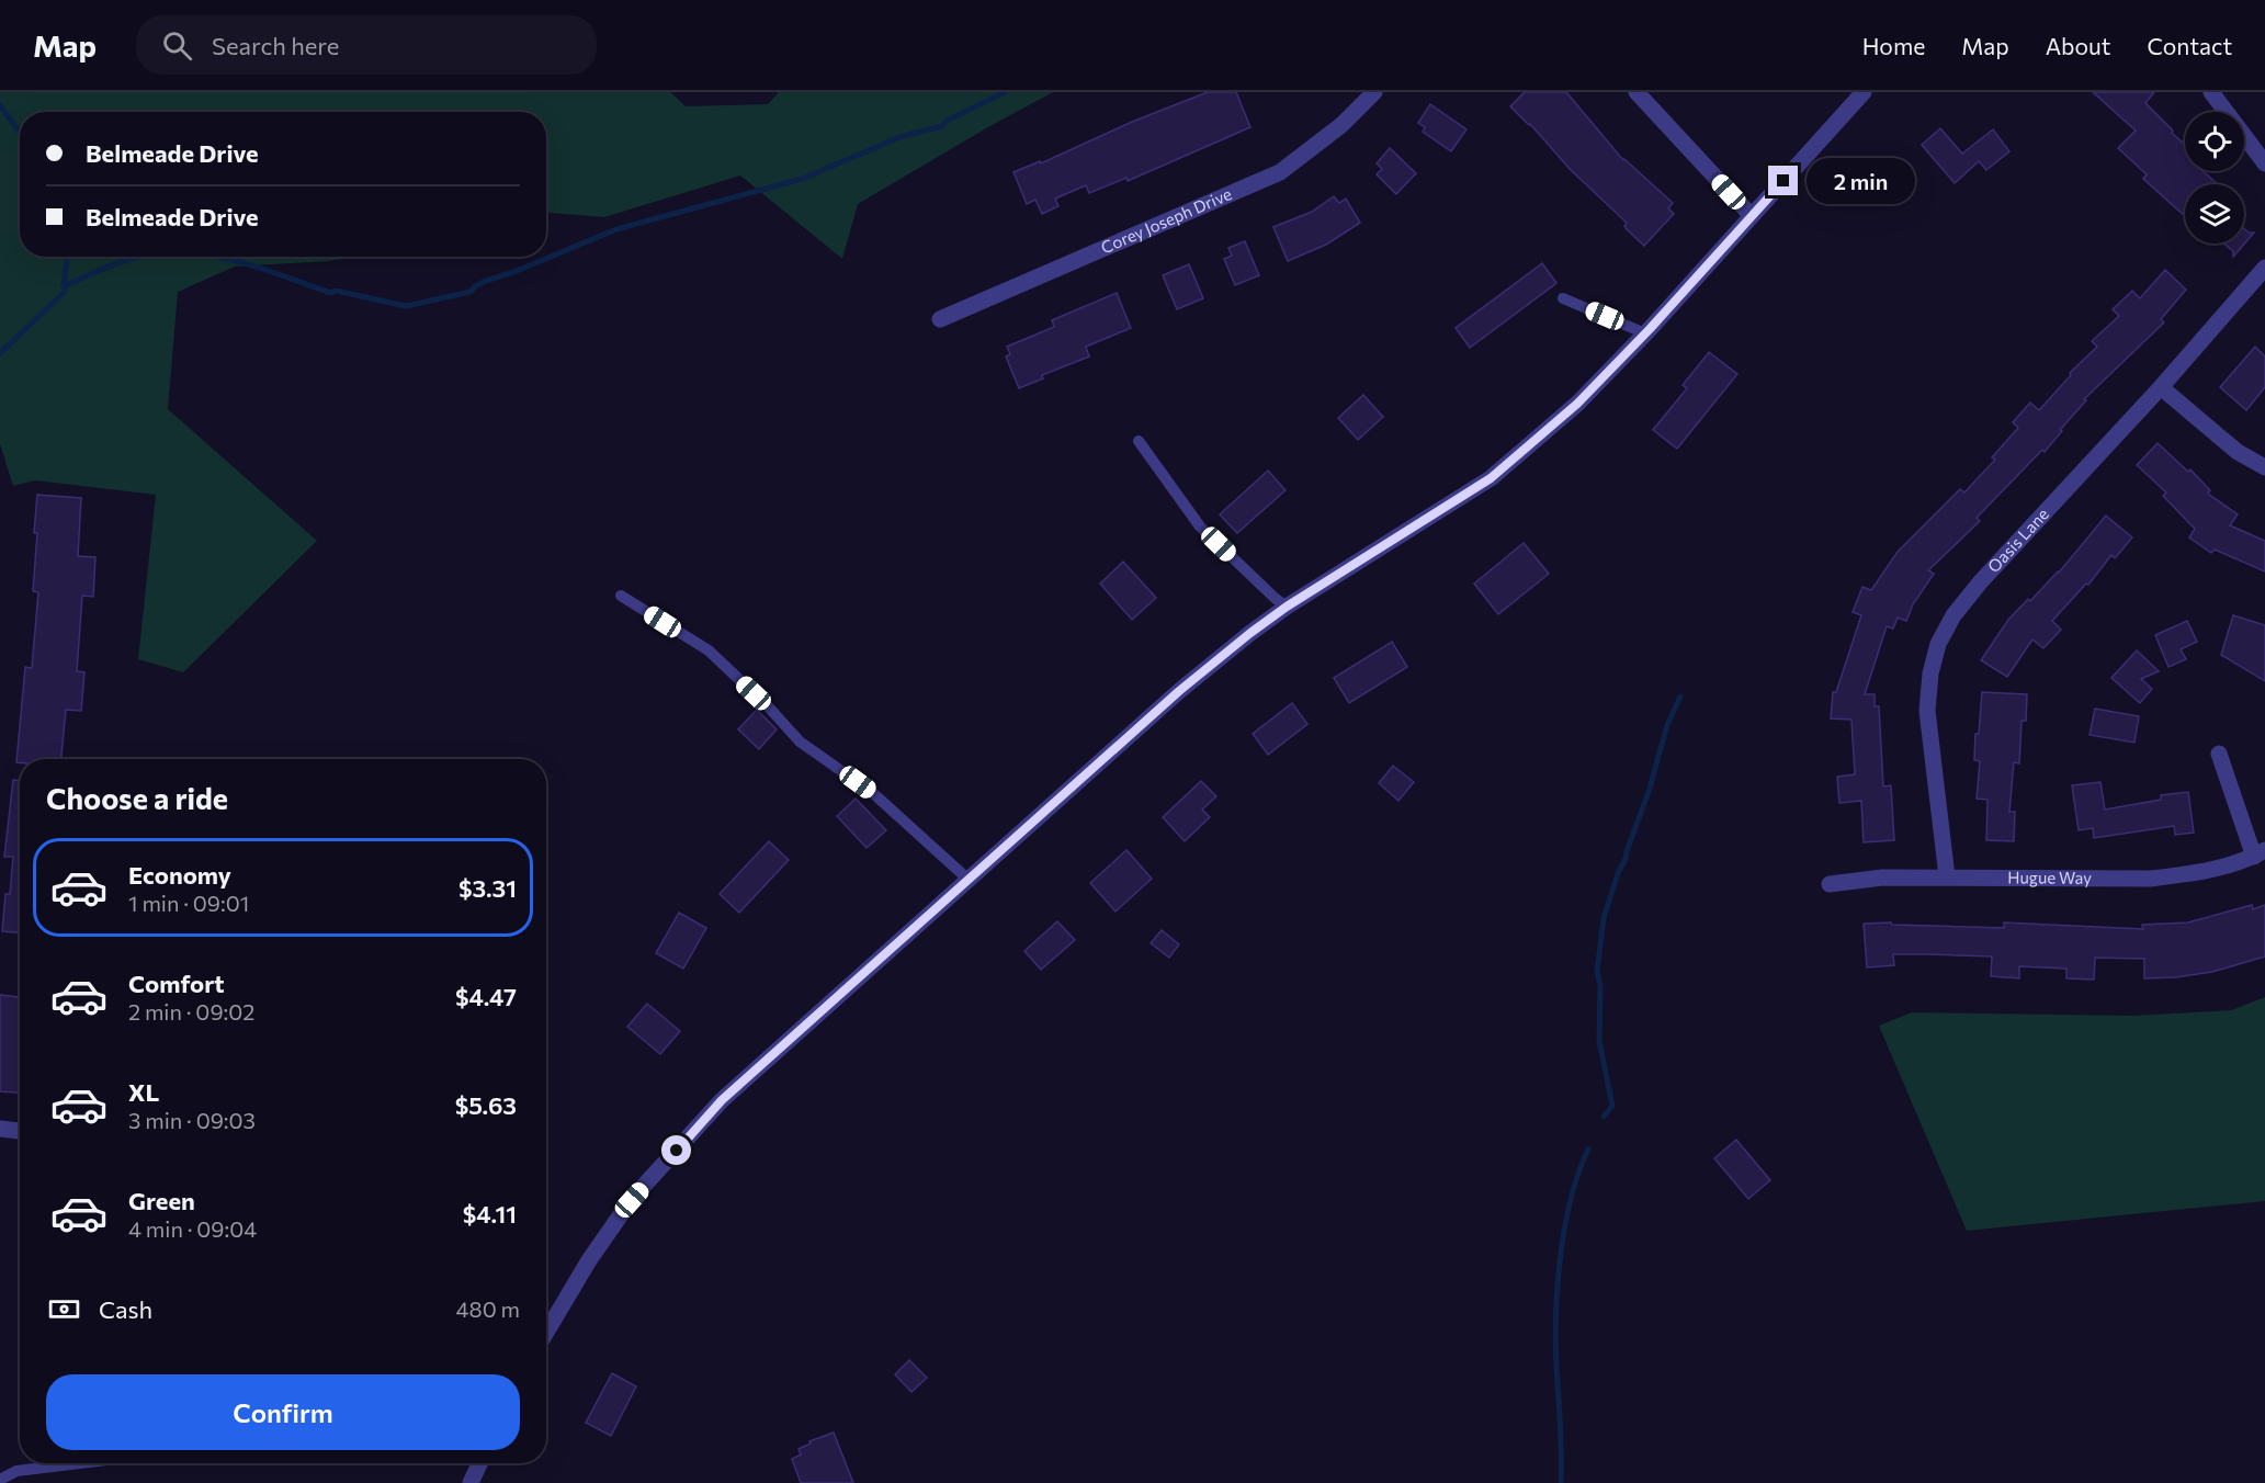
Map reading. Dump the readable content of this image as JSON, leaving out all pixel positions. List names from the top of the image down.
{
  "streets": {
    "street": ["Corey Joseph Drive", "Oasis Lane", "Hugue Way"]
  },
  "crossings": [
    ["Oasis Lane", "Hugue Way"]
  ],
  "page": {
    "header": "Map",
    "search": "Search here",
    "nav": [
      "Home",
      "Map",
      "About",
      "Contact"
    ],
    "banner": ["Belmeade Drive", "Belmeade Drive"],
    "bubble": "2 min",
    "heading": "Choose a ride",
    "list": [
      {
        "name": "Economy",
        "note": "1 min · 09:01",
        "value": "$3.31"
      },
      {
        "name": "Comfort",
        "note": "2 min · 09:02",
        "value": "$4.47"
      },
      {
        "name": "XL",
        "note": "3 min · 09:03",
        "value": "$5.63"
      },
      {
        "name": "Green",
        "note": "4 min · 09:04",
        "value": "$4.11"
      }
    ],
    "pay": ["Cash", "480 m"],
    "buttons": "Confirm"
  }
}
